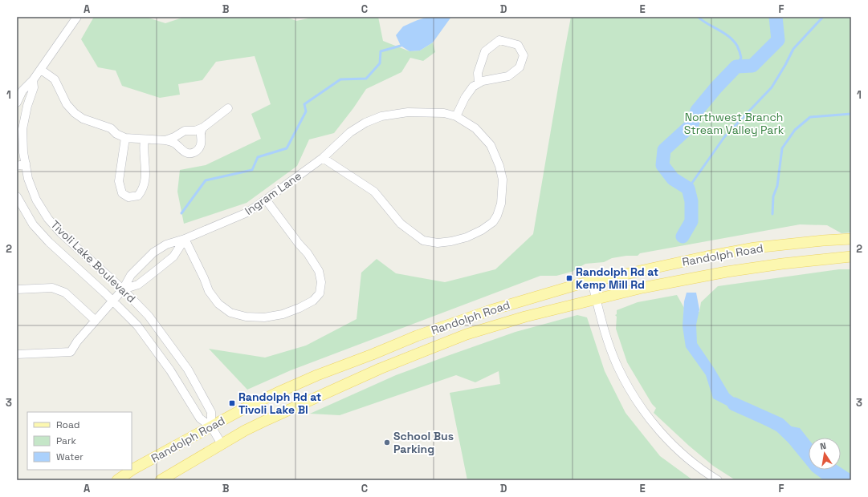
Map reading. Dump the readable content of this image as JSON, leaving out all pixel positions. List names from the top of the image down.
{
  "streets": {
    "main road": ["Randolph Road"],
    "street": ["Ingram Lane", "Tivoli Lake Boulevard"]
  },
  "crossings": [
    ["Ingram Lane", "Tivoli Lake Boulevard"],
    ["Randolph Road", "Tivoli Lake Boulevard"]
  ],
  "parks": ["Northwest Branch Stream Valley Park"],
  "places": {
    "transit": ["Randolph Rd at Kemp Mill Rd", "Randolph Rd at Tivoli Lake Bl"],
    "other": ["School Bus Parking"]
  },
  "legend": ["Road", "Park", "Water"],
  "north": "top",
  "grid": {
    "columns": [
      "A",
      "B",
      "C",
      "D",
      "E",
      "F"
    ],
    "rows": ["1", "2", "3"]
  }
}
